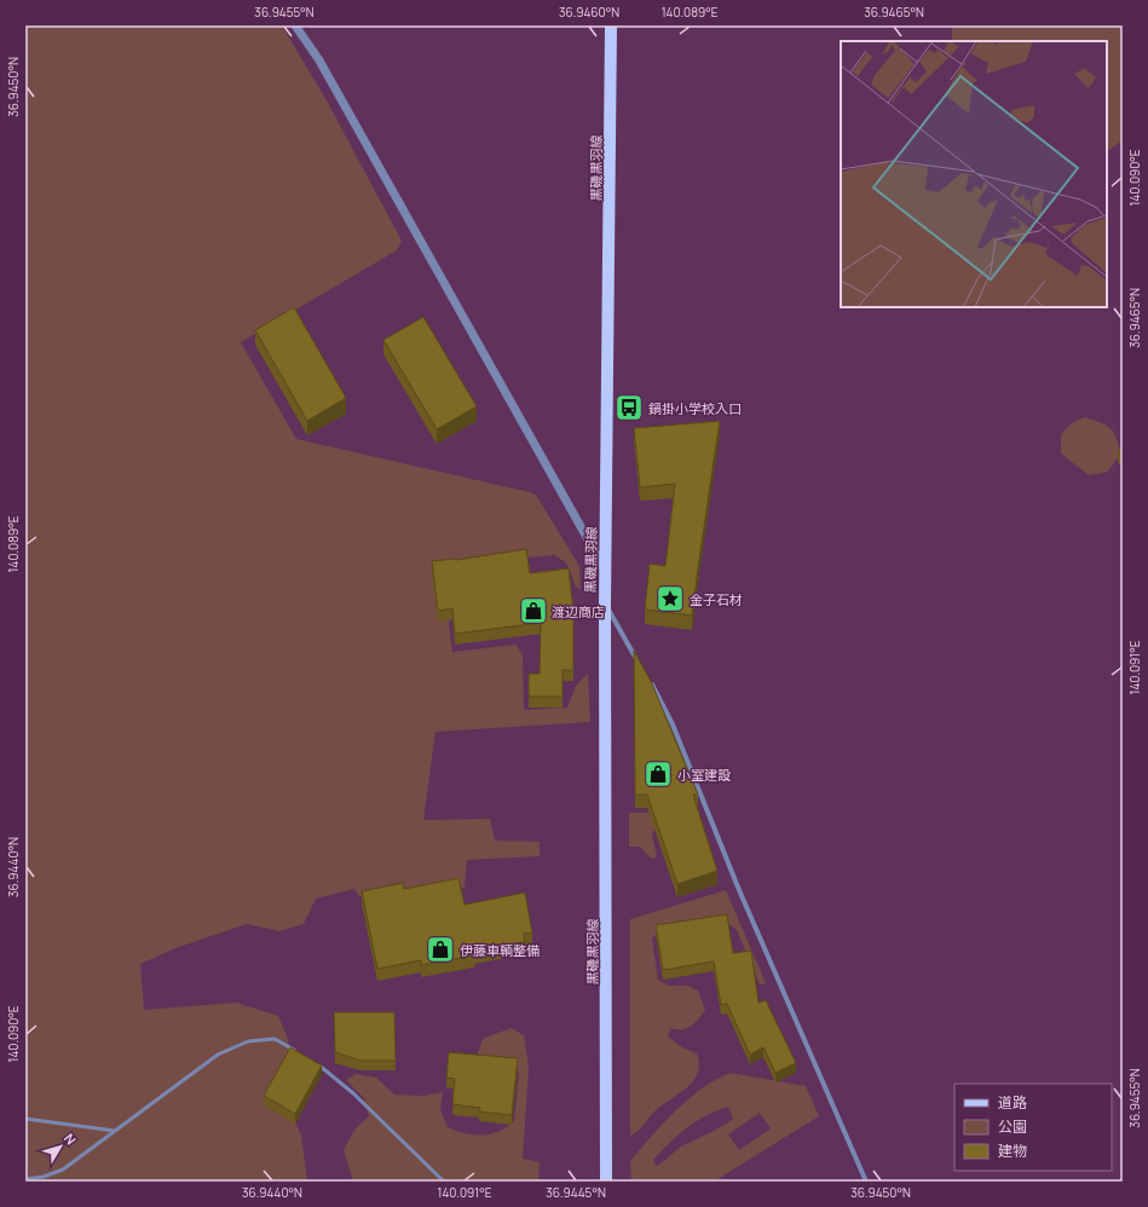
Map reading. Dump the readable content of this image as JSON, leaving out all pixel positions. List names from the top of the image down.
{
  "streets": {
    "main road": ["黒磯黒羽線"]
  },
  "places": {
    "bus stop": ["鍋掛小学校入口"],
    "place": ["金子石材"],
    "shop": ["渡辺商店", "小室建設", "伊藤車輌整備"]
  },
  "legend": ["道路", "公園", "建物"],
  "north": "top right",
  "coordinates": [
    "36.9455°N",
    "36.9460°N",
    "140.089°E",
    "36.9465°N",
    "36.9450°N",
    "140.090°E",
    "140.091°E",
    "36.9440°N",
    "36.9445°N"
  ]
}
